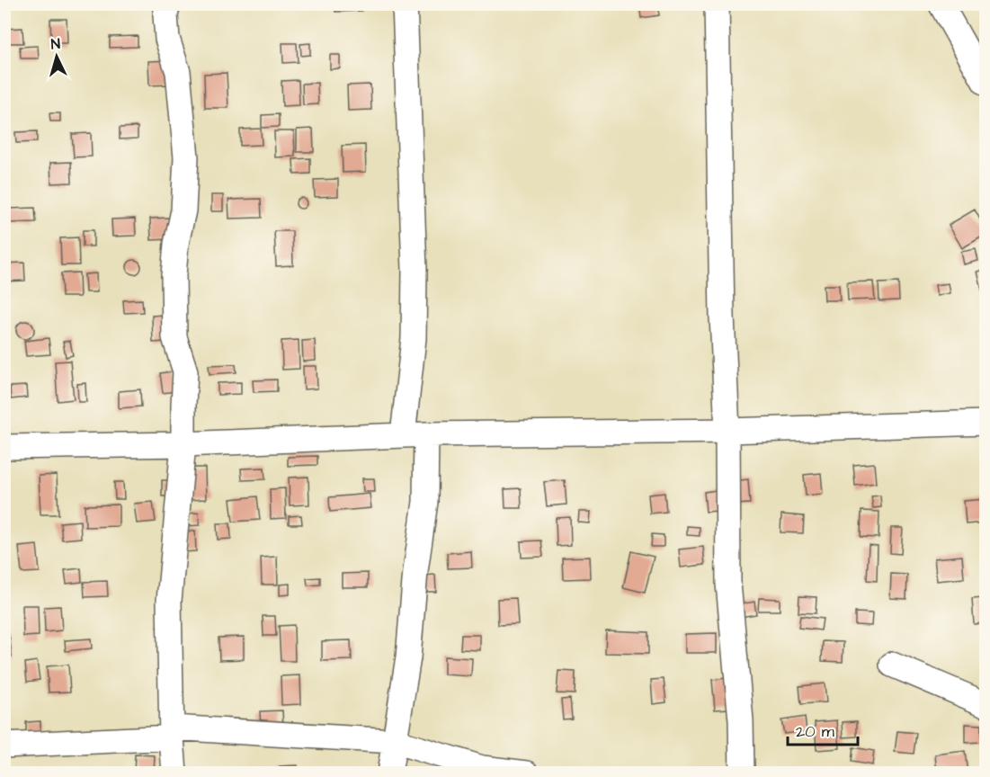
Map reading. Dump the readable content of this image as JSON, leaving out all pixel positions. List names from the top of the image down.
{
  "scale_bar": "20 m",
  "north": "top"
}
